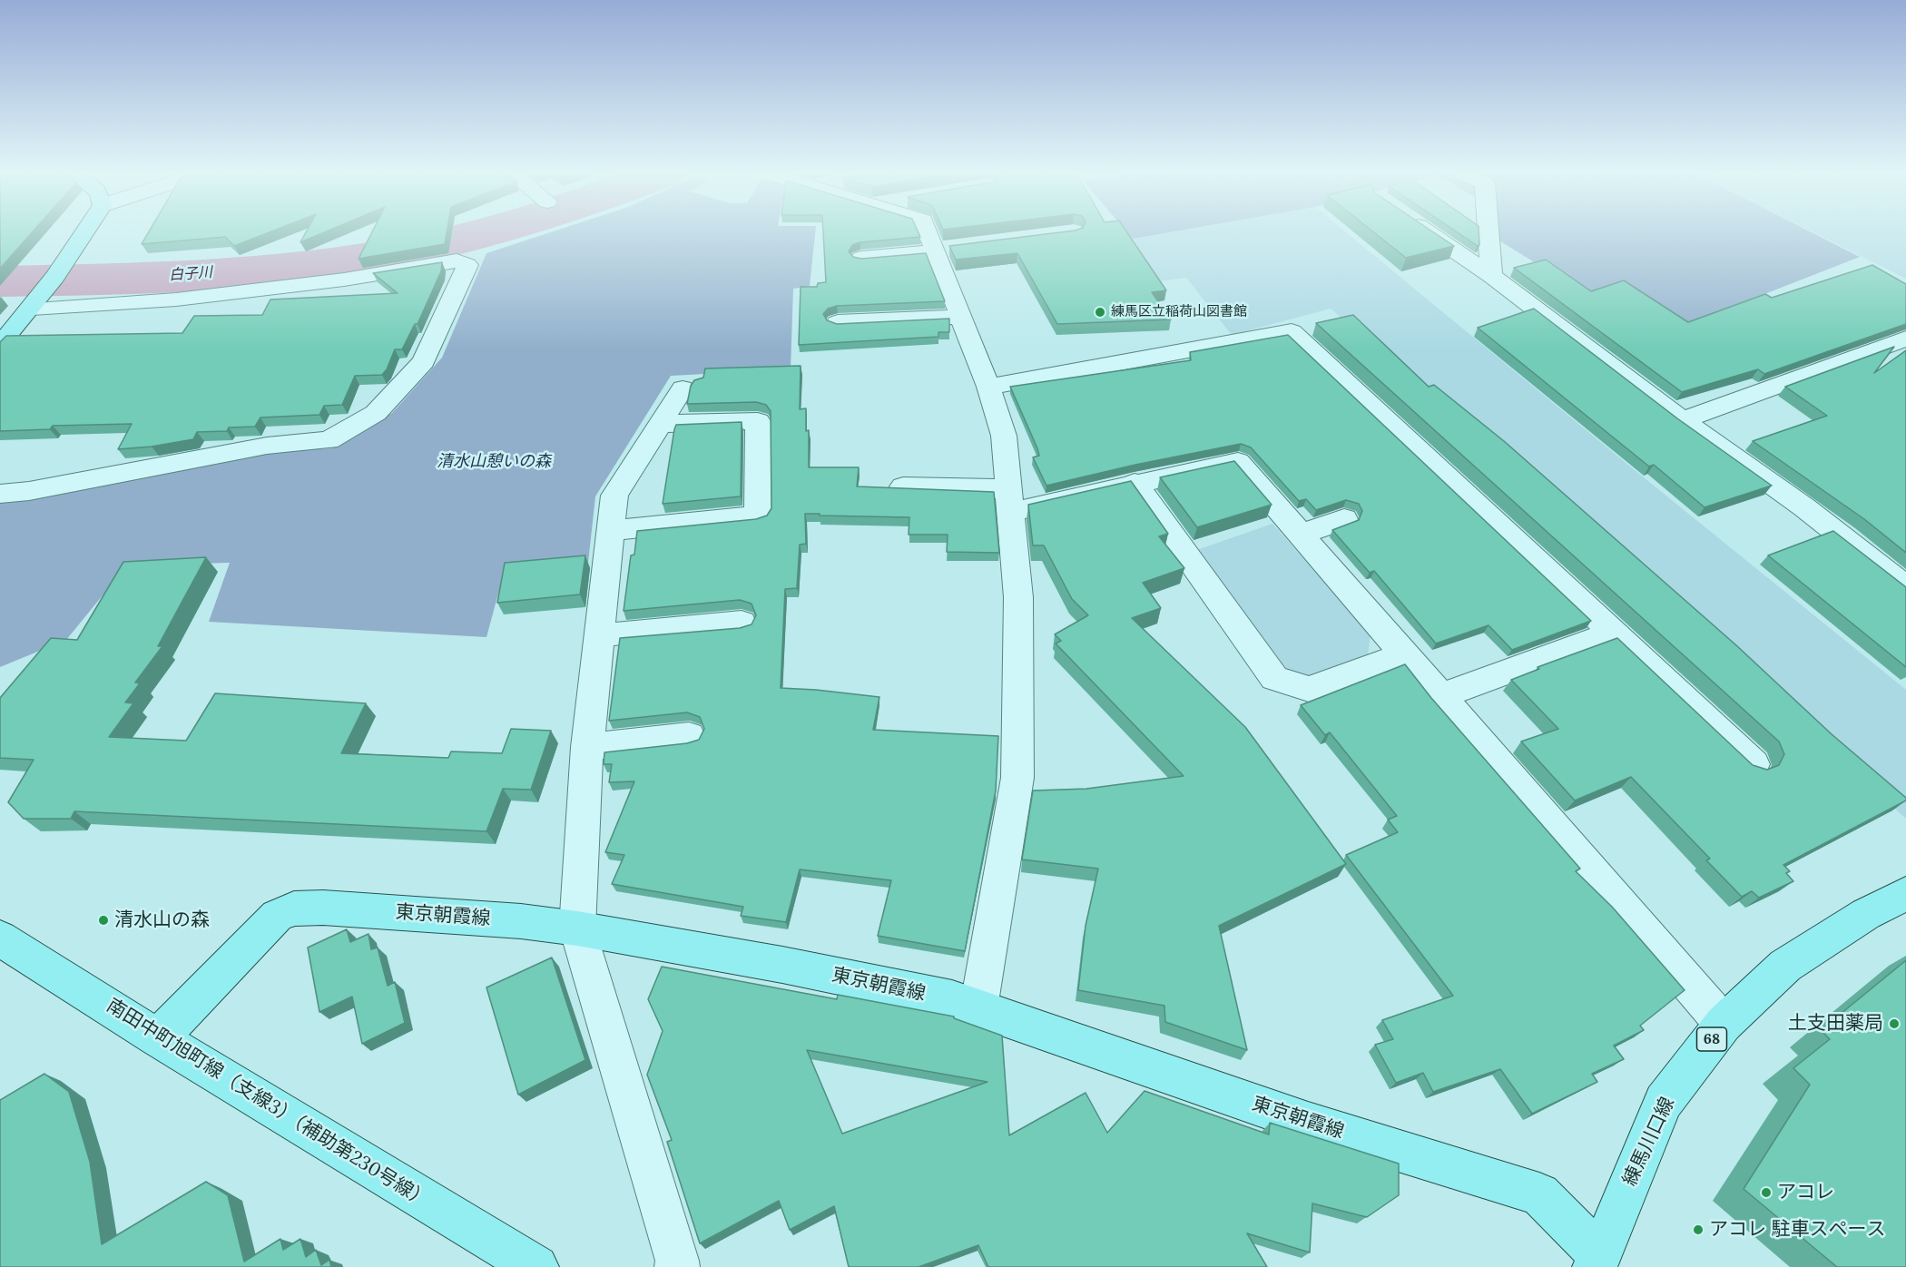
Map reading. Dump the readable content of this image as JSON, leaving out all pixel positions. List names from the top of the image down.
{
  "streets": {
    "main road": [
      "東京朝霞線",
      "68",
      "南田中町旭町線（支線3）（補助第230号線）",
      "練馬川口線"
    ]
  },
  "crossings": [
    ["東京朝霞線", "南田中町旭町線（支線3）（補助第230号線）"],
    ["東京朝霞線", "練馬川口線"]
  ],
  "water": ["白子川"],
  "parks": ["清水山憩いの森"],
  "places": [
    "練馬区立稲荷山図書館",
    "清水山の森",
    "土支田薬局",
    "アコレ",
    "アコレ 駐車スペース"
  ]
}
